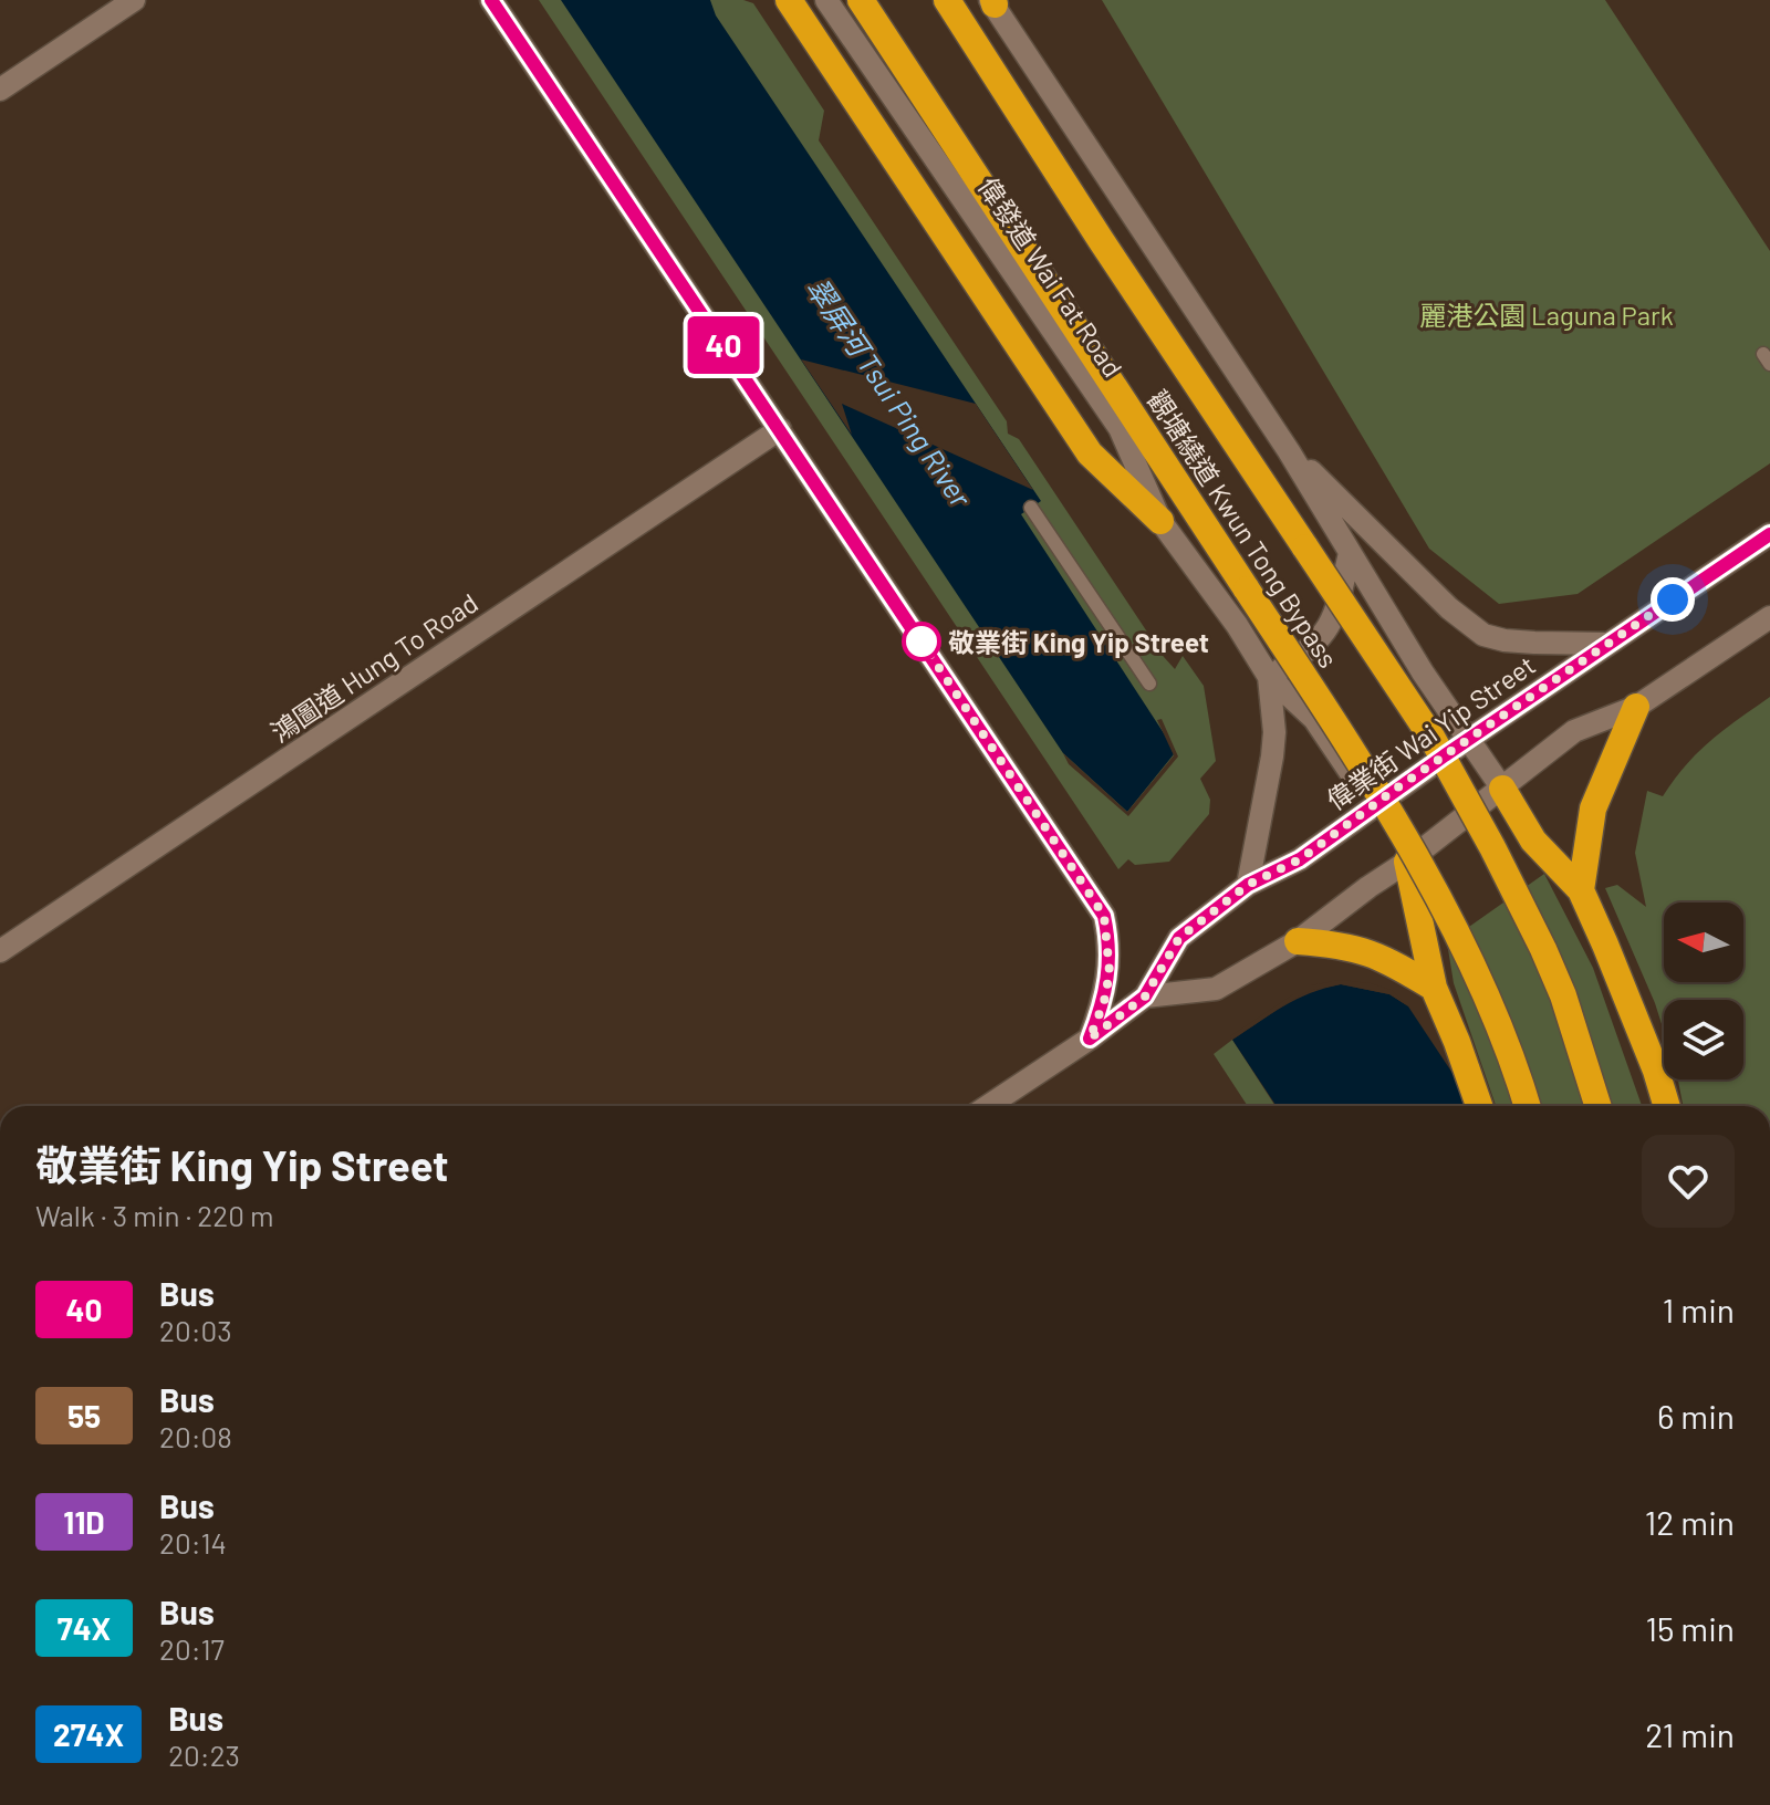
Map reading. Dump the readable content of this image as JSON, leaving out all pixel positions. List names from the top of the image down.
{
  "streets": {
    "highway": ["觀塘繞道 Kwun Tong Bypass"],
    "main road": ["偉發道 Wai Fat Road", "鴻圖道 Hung To Road", "偉業街 Wai Yip Street"]
  },
  "crossings": [
    ["偉發道 Wai Fat Road", "偉業街 Wai Yip Street"]
  ],
  "water": ["翠屏河 Tsui Ping River"],
  "parks": ["麗港公園 Laguna Park"],
  "places": ["敬業街 King Yip Street"],
  "lines": ["bus line 40"],
  "north": "left",
  "page": {
    "on_map": "40",
    "heading": ["敬業街 King Yip Street", "Walk · 3 min · 220 m"],
    "list": [
      {
        "mark": "40",
        "name": "Bus",
        "note": "20:03",
        "value": "1 min"
      },
      {
        "mark": "55",
        "name": "Bus",
        "note": "20:08",
        "value": "6 min"
      },
      {
        "mark": "11D",
        "name": "Bus",
        "note": "20:14",
        "value": "12 min"
      },
      {
        "mark": "74X",
        "name": "Bus",
        "note": "20:17",
        "value": "15 min"
      },
      {
        "mark": "274X",
        "name": "Bus",
        "note": "20:23",
        "value": "21 min"
      }
    ]
  }
}
